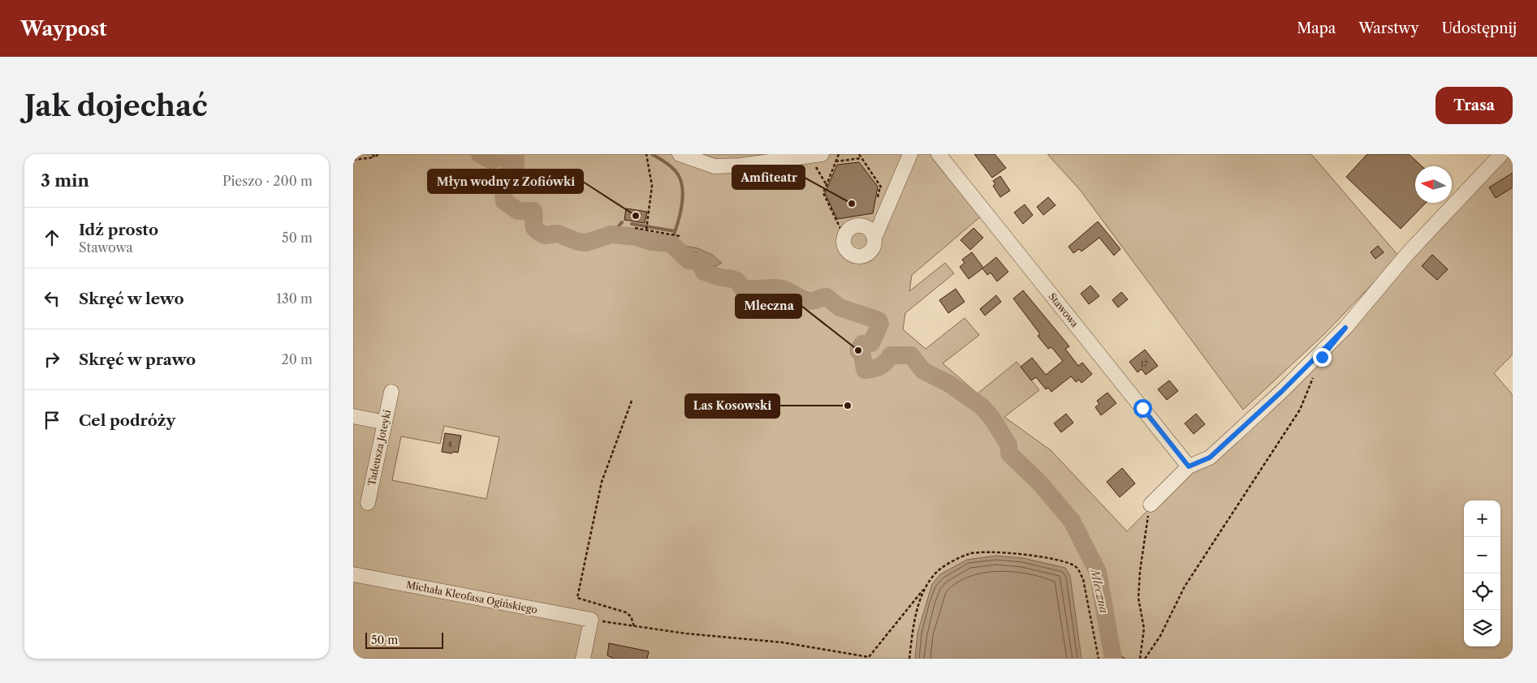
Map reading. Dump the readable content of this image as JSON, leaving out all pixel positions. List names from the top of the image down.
{
  "streets": {
    "street": ["Stawowa", "Tadeusza Joteyki", "Michała Kleofasa Ogińskiego"]
  },
  "water": ["Mleczna"],
  "places": [
    "Amfiteatr",
    "Młyn wodny z Zofiówki",
    "Mleczna",
    "Las Kosowski"
  ],
  "house_numbers": ["17", "4"],
  "scale_bar": "50 m",
  "north": "left",
  "page": {
    "header": "Waypost",
    "nav": ["Mapa", "Warstwy", "Udostępnij"],
    "buttons": "Trasa",
    "title": "Jak dojechać",
    "heading": ["3 min", "Pieszo · 200 m"],
    "list": [
      ["Idź prosto", "Stawowa", "50 m"],
      ["Skręć w lewo", "130 m"],
      ["Skręć w prawo", "20 m"],
      "Cel podróży"
    ],
    "map_buttons": ["+", "−"],
    "scale": "50 m"
  }
}
